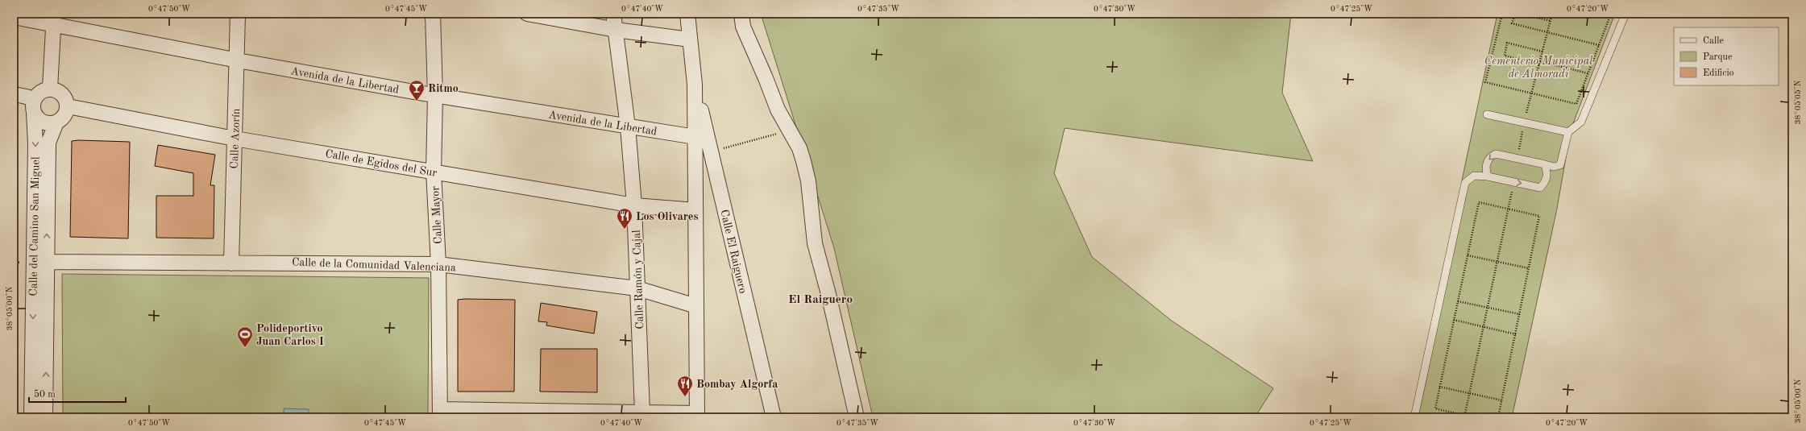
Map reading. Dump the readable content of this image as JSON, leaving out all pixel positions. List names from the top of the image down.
{
  "streets": {
    "street": [
      "Avenida de la Libertad",
      "Calle Azorín",
      "Calle de Egidos del Sur",
      "Calle Mayor",
      "Calle del Camino San Miguel",
      "Calle El Raiguero",
      "Calle de la Comunidad Valenciana",
      "Calle Ramón y Cajal"
    ]
  },
  "crossings": [
    ["Avenida de la Libertad", "Calle Azorín"],
    ["Avenida de la Libertad", "Calle Mayor"],
    ["Avenida de la Libertad", "Calle Ramón y Cajal"],
    ["Calle Azorín", "Calle de Egidos del Sur"],
    ["Calle Azorín", "Calle de la Comunidad Valenciana"],
    ["Calle de Egidos del Sur", "Calle Mayor"],
    ["Calle de Egidos del Sur", "Calle del Camino San Miguel"],
    ["Calle de Egidos del Sur", "Calle Ramón y Cajal"],
    ["Calle Mayor", "Calle de la Comunidad Valenciana"],
    ["Calle del Camino San Miguel", "Calle de la Comunidad Valenciana"],
    ["Calle de la Comunidad Valenciana", "Calle Ramón y Cajal"]
  ],
  "districts": ["El Raiguero"],
  "parks": ["Cementerio Municipal de Almoradí"],
  "places": {
    "bar": ["Ritmo"],
    "restaurant": ["Los Olivares", "Bombay Algorfa"],
    "sports": ["Polideportivo Juan Carlos I"]
  },
  "legend": ["Calle", "Parque", "Edificio"],
  "scale_bar": "50 m",
  "coordinates": [
    "0°47'50\"W",
    "0°47'45\"W",
    "0°47'40\"W",
    "0°47'35\"W",
    "0°47'30\"W",
    "0°47'25\"W",
    "0°47'20\"W",
    "38°05'05\"N",
    "38°05'00\"N"
  ]
}
